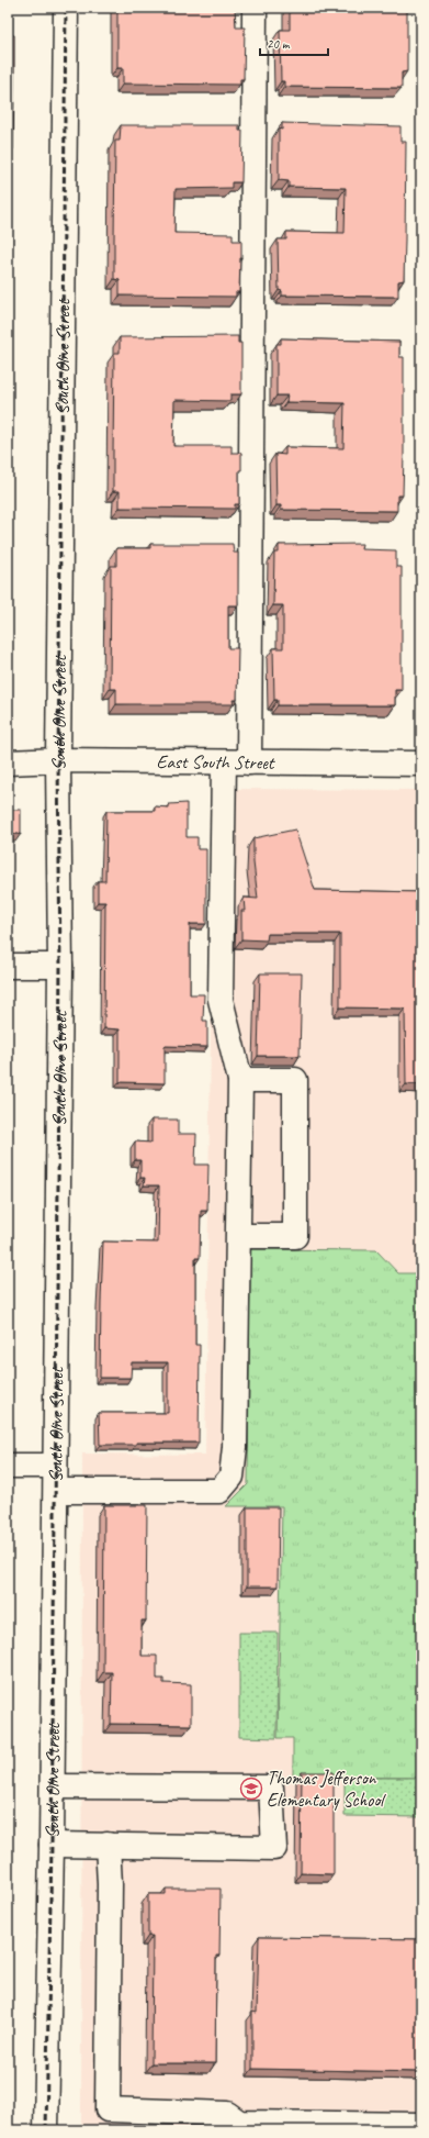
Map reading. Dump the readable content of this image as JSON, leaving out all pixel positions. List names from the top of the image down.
{
  "streets": {
    "street": ["South Olive Street", "East South Street"]
  },
  "crossings": [
    ["South Olive Street", "East South Street"]
  ],
  "places": {
    "school or university": ["Thomas Jefferson Elementary School"]
  },
  "scale_bar": "20 m"
}
